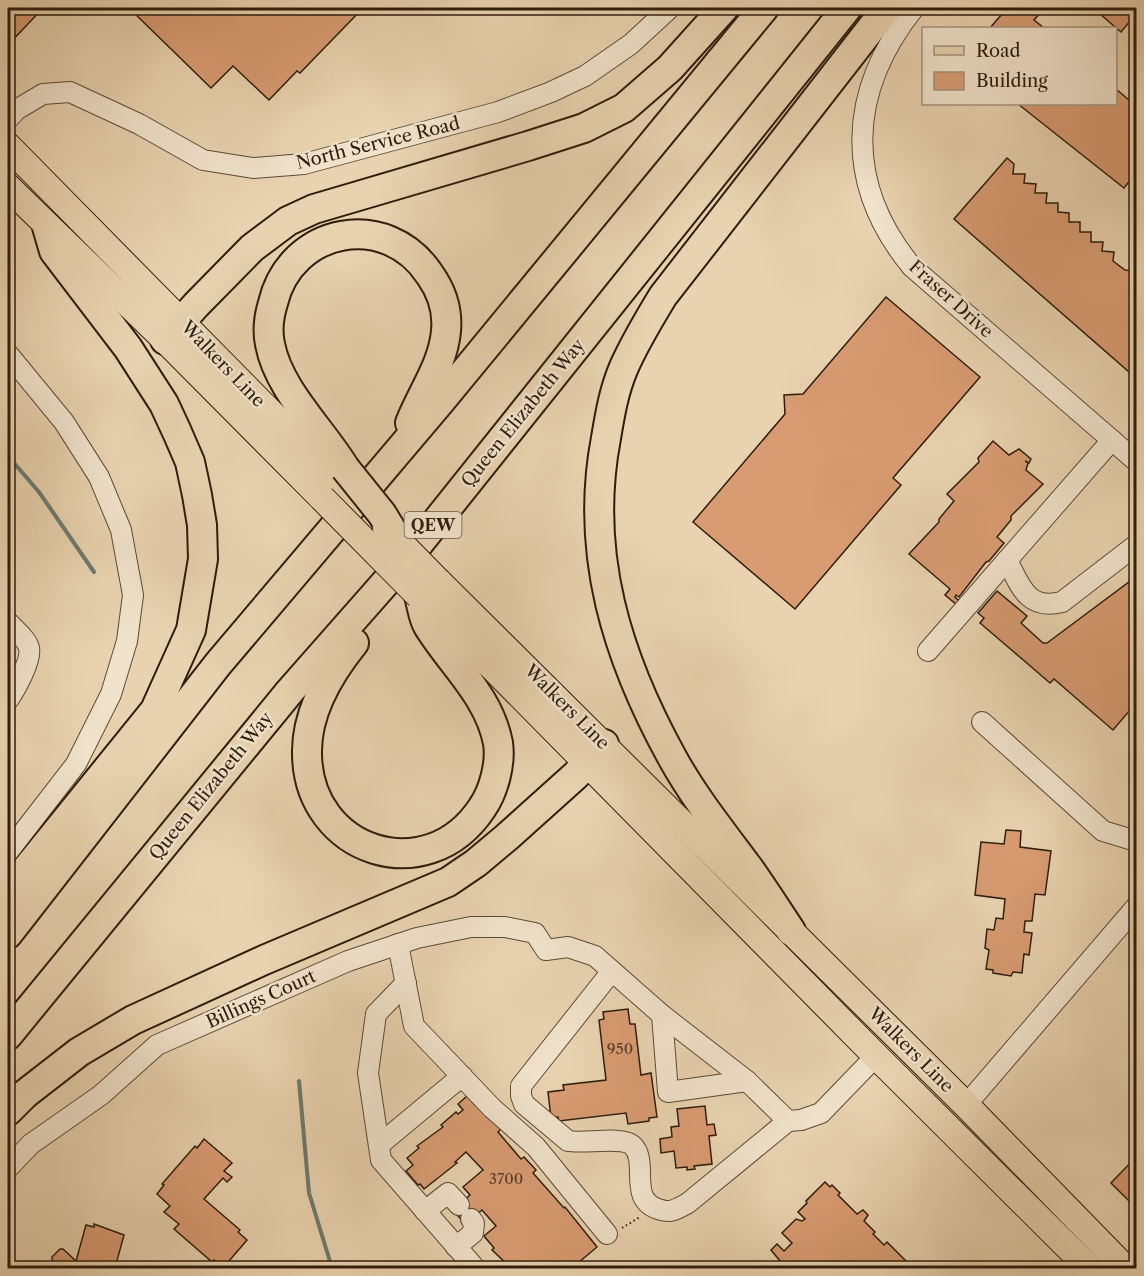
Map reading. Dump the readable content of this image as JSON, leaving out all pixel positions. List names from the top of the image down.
{
  "streets": {
    "highway": ["Queen Elizabeth Way", "QEW"],
    "main road": ["Walkers Line"],
    "street": ["North Service Road", "Fraser Drive", "Billings Court"]
  },
  "crossings": [
    ["Walkers Line", "Queen Elizabeth Way"]
  ],
  "house_numbers": ["950", "3700"],
  "legend": ["Road", "Building"]
}
